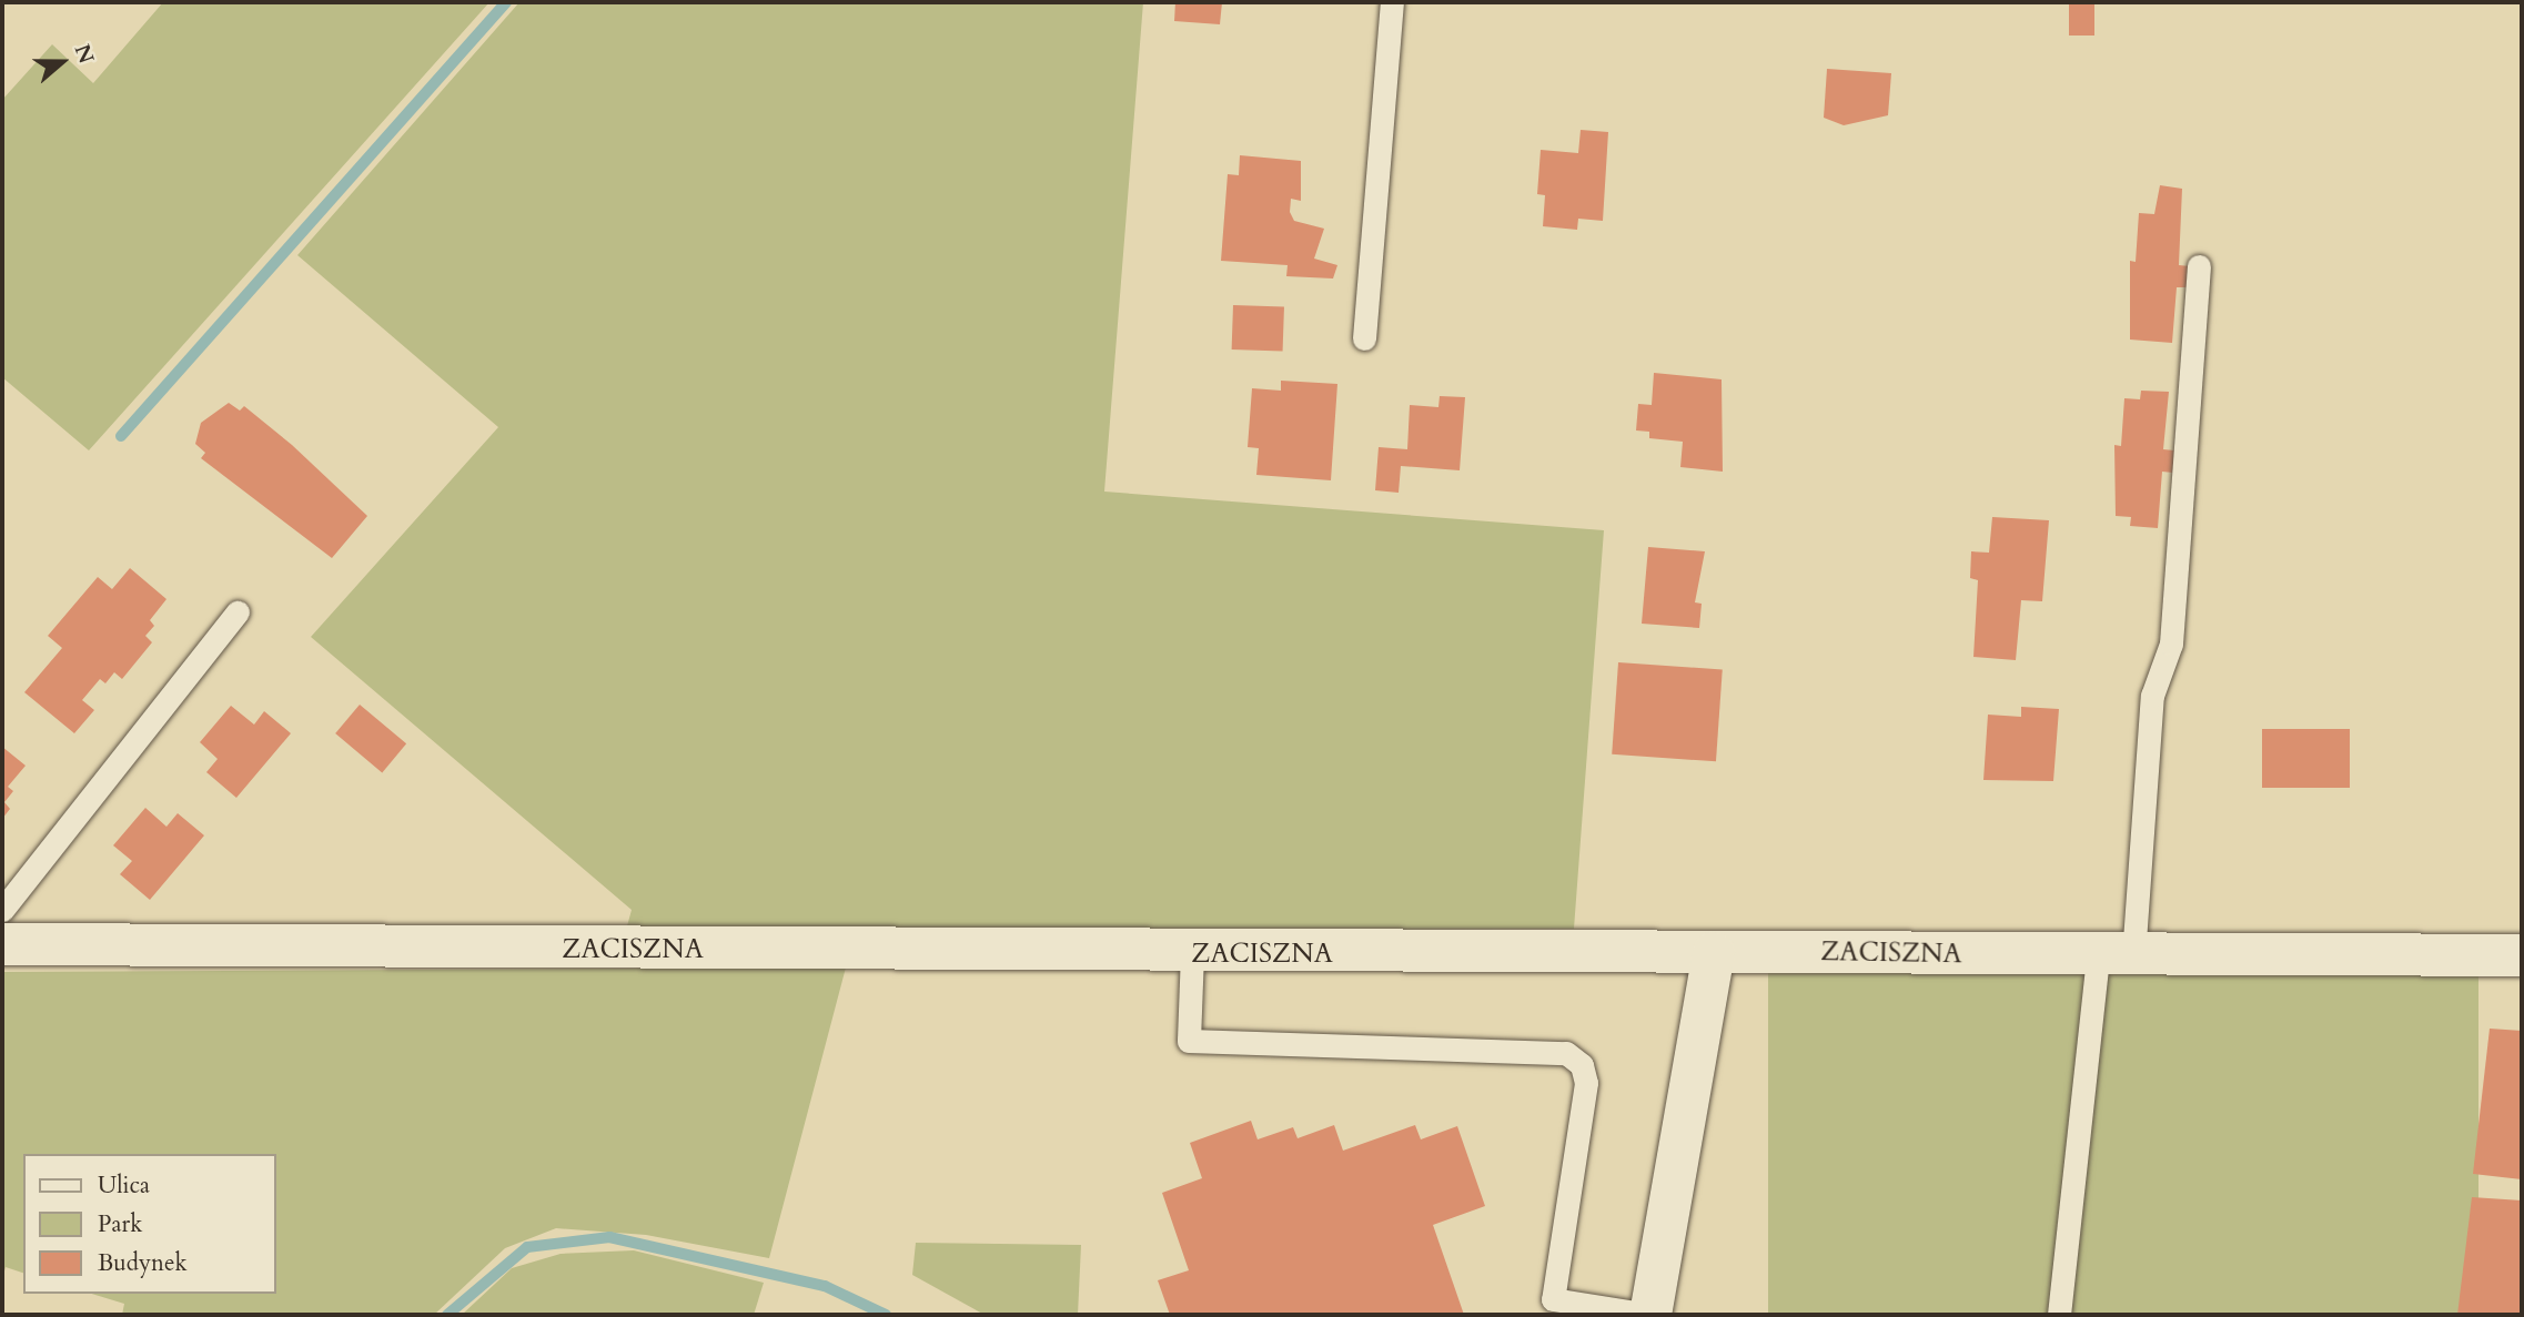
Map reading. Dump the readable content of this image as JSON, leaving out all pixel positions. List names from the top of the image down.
{
  "streets": {
    "street": ["ZACISZNA"]
  },
  "legend": ["Ulica", "Park", "Budynek"],
  "north": "right"
}
